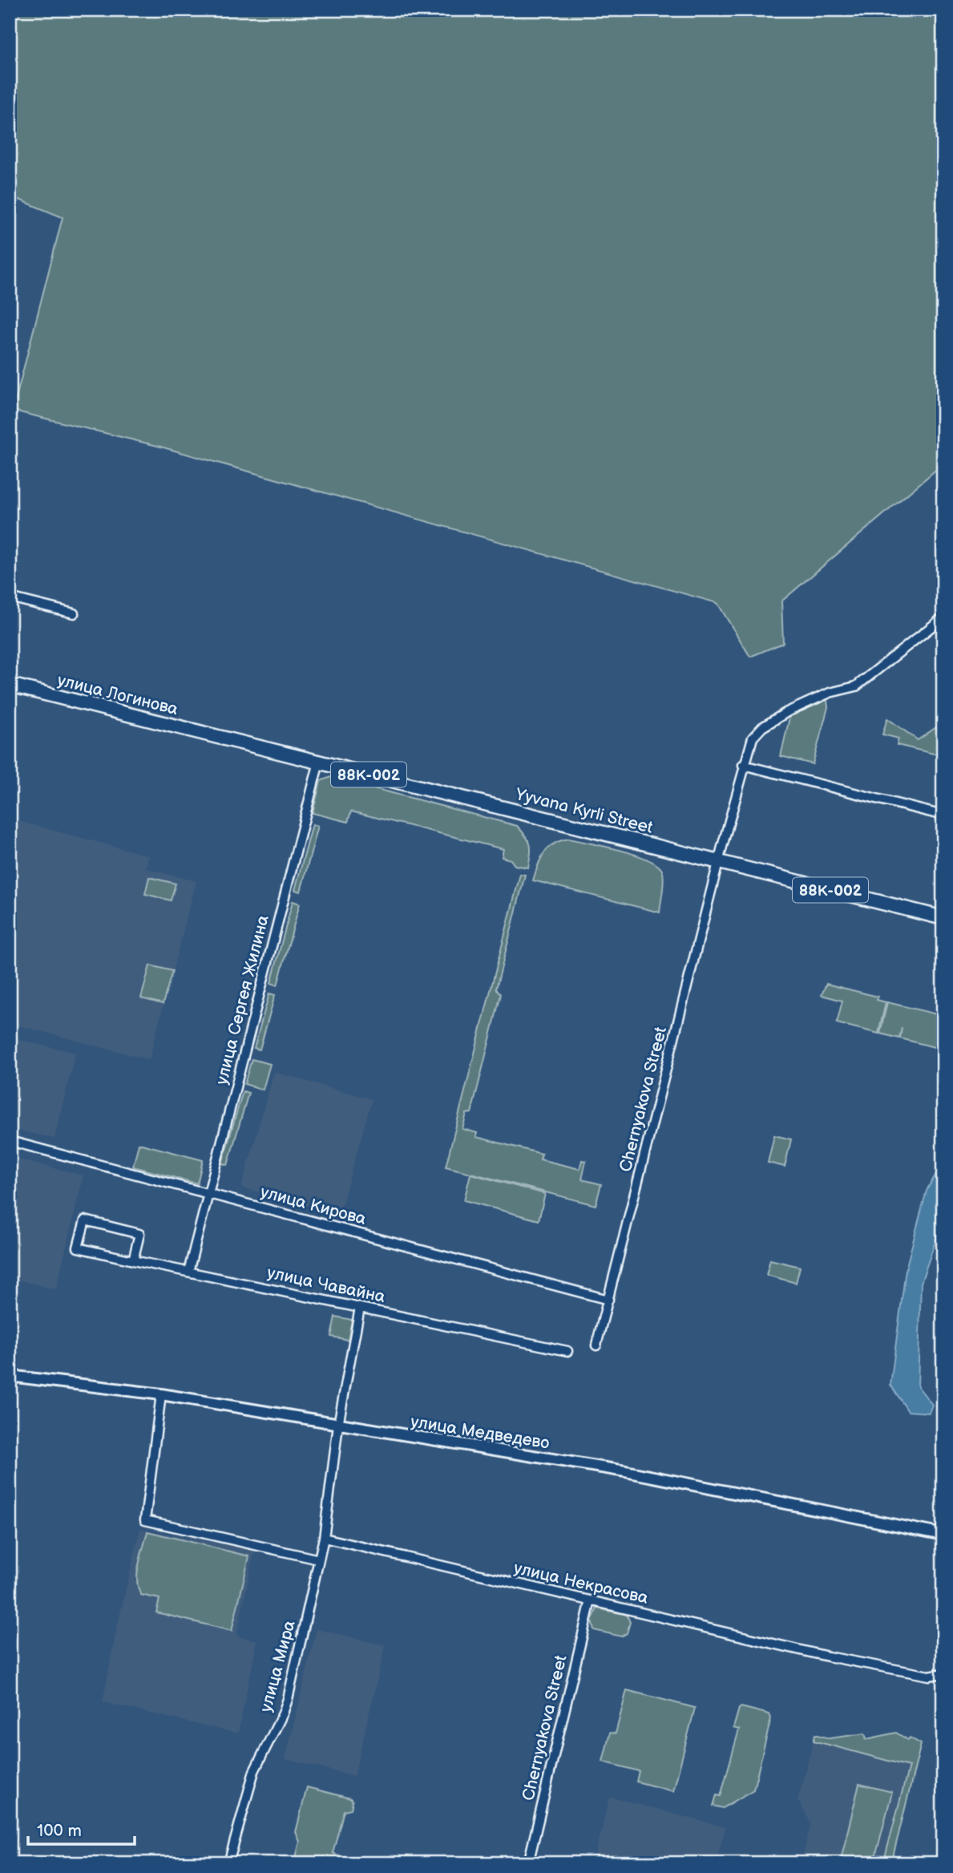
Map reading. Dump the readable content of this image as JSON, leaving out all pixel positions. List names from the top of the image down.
{
  "streets": {
    "main road": ["улица Логинова", "88К-002", "Yyvana Kyrli Street"],
    "street": [
      "улица Сергея Жилина",
      "Chernyakova Street",
      "улица Кирова",
      "улица Чавайна",
      "улица Медведево",
      "улица Некрасова",
      "улица Мира"
    ]
  },
  "crossings": [
    ["улица Логинова", "Yyvana Kyrli Street"],
    ["Yyvana Kyrli Street", "улица Сергея Жилина"],
    ["Yyvana Kyrli Street", "Chernyakova Street"],
    ["улица Сергея Жилина", "улица Кирова"],
    ["улица Сергея Жилина", "улица Чавайна"],
    ["Chernyakova Street", "улица Кирова"],
    ["Chernyakova Street", "улица Некрасова"],
    ["улица Некрасова", "улица Мира"]
  ],
  "scale_bar": "100 m"
}
